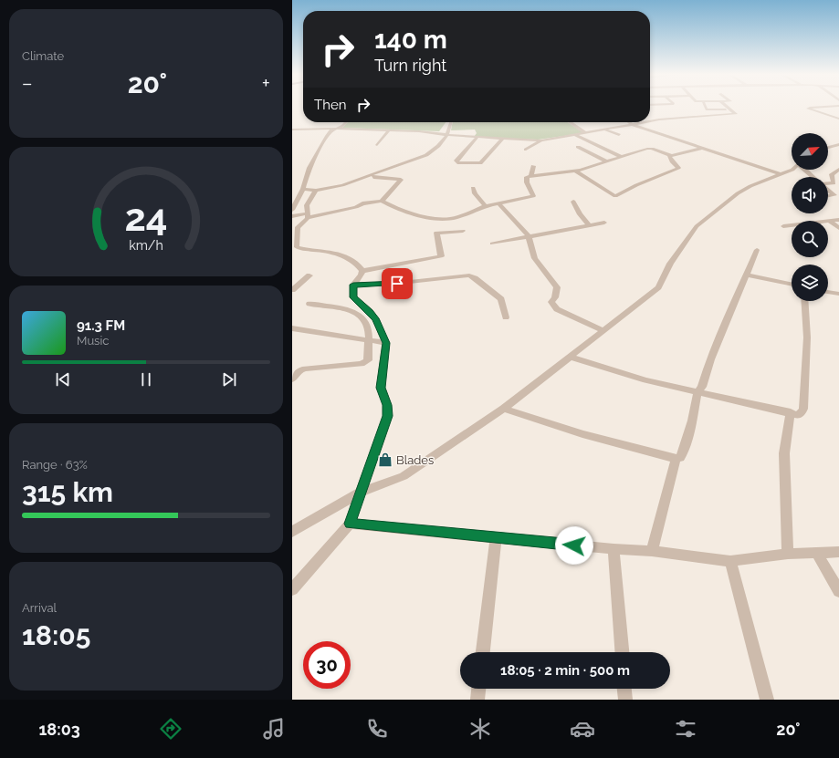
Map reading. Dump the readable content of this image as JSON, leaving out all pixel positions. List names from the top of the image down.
{
  "places": {
    "shop": ["Blades"]
  },
  "north": "top right",
  "page": {
    "tile": [
      "Climate",
      ["Range · 63%", "315 km"],
      ["Arrival", "18:05"]
    ],
    "turn": ["140 m", "Turn right"],
    "heat": ["−", "20°", "+"],
    "then": "Then",
    "song": ["91.3 FM", "Music"],
    "limit": "30",
    "trip": "18:05 · 2 min · 500 m",
    "tabs": ["18:03", "20°"],
    "gauge": ["24", "km/h"]
  }
}
